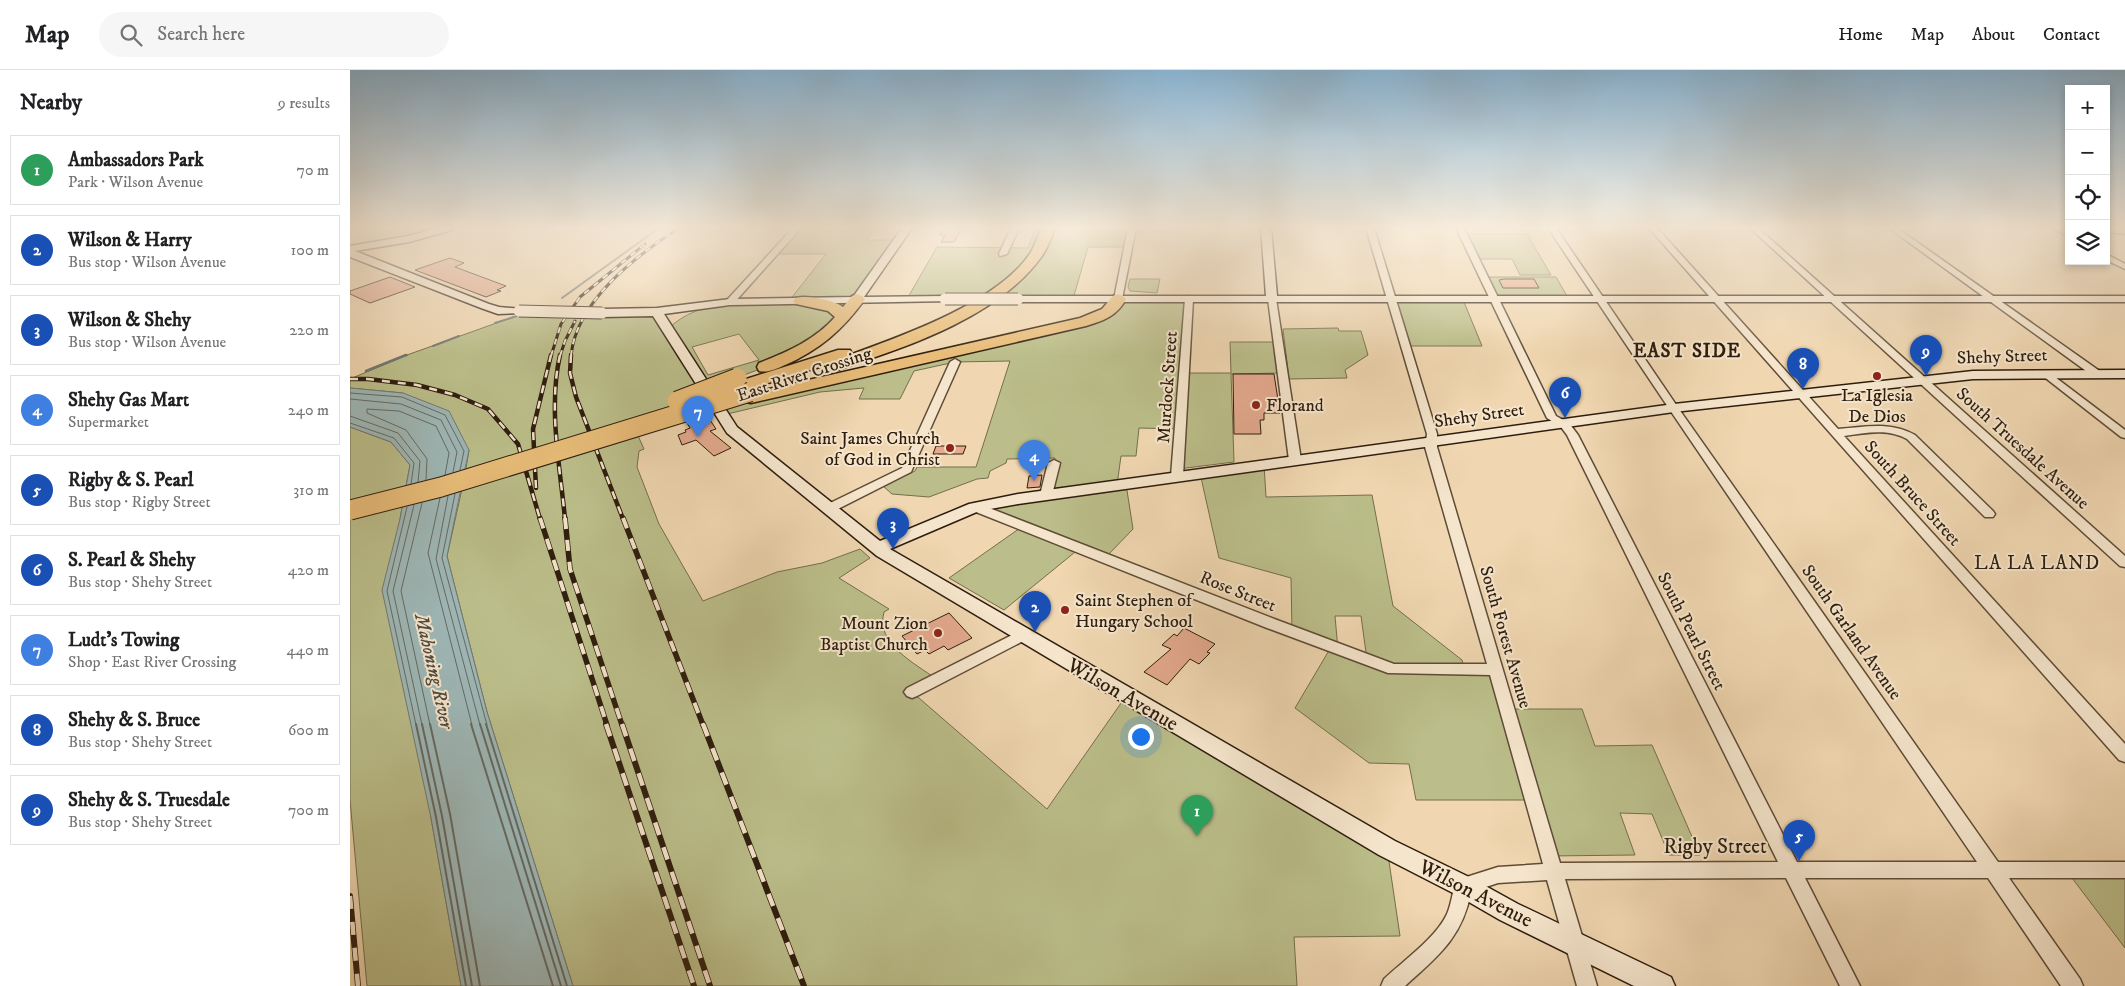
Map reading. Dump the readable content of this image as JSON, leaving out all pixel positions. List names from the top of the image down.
{
  "streets": {
    "highway": ["East River Crossing"],
    "main road": ["Shehy Street", "Wilson Avenue"],
    "street": [
      "Murdock Street",
      "South Truesdale Avenue",
      "South Bruce Street",
      "Rose Street",
      "South Pearl Street",
      "South Garland Avenue",
      "South Forest Avenue",
      "Rigby Street"
    ]
  },
  "crossings": [
    ["Shehy Street", "Murdock Street"],
    ["Shehy Street", "South Truesdale Avenue"],
    ["Shehy Street", "South Bruce Street"],
    ["Shehy Street", "Rose Street"],
    ["Shehy Street", "South Pearl Street"],
    ["Shehy Street", "South Garland Avenue"],
    ["Shehy Street", "South Forest Avenue"],
    ["Shehy Street", "Wilson Avenue"],
    ["Rose Street", "South Forest Avenue"],
    ["South Pearl Street", "Rigby Street"],
    ["South Garland Avenue", "Rigby Street"],
    ["South Forest Avenue", "Wilson Avenue"],
    ["South Forest Avenue", "Rigby Street"],
    ["Wilson Avenue", "Rigby Street"]
  ],
  "districts": ["EAST SIDE", "LA LA LAND"],
  "water": ["Mahoning River"],
  "places": [
    "La Iglesia De Dios",
    "Florand",
    "Saint James Church of God in Christ",
    "Saint Stephen of Hungary School",
    "Mount Zion Baptist Church"
  ],
  "page": {
    "header": "Map",
    "search": "Search here",
    "nav": [
      "Home",
      "Map",
      "About",
      "Contact"
    ],
    "heading": ["Nearby", "9 results"],
    "map_buttons": ["+", "−"],
    "list": [
      {
        "mark": "1",
        "name": "Ambassadors Park",
        "note": "Park · Wilson Avenue",
        "value": "70 m"
      },
      {
        "mark": "2",
        "name": "Wilson & Harry",
        "note": "Bus stop · Wilson Avenue",
        "value": "100 m"
      },
      {
        "mark": "3",
        "name": "Wilson & Shehy",
        "note": "Bus stop · Wilson Avenue",
        "value": "220 m"
      },
      {
        "mark": "4",
        "name": "Shehy Gas Mart",
        "note": "Supermarket",
        "value": "240 m"
      },
      {
        "mark": "5",
        "name": "Rigby & S. Pearl",
        "note": "Bus stop · Rigby Street",
        "value": "310 m"
      },
      {
        "mark": "6",
        "name": "S. Pearl & Shehy",
        "note": "Bus stop · Shehy Street",
        "value": "420 m"
      },
      {
        "mark": "7",
        "name": "Ludt's Towing",
        "note": "Shop · East River Crossing",
        "value": "440 m"
      },
      {
        "mark": "8",
        "name": "Shehy & S. Bruce",
        "note": "Bus stop · Shehy Street",
        "value": "600 m"
      },
      {
        "mark": "9",
        "name": "Shehy & S. Truesdale",
        "note": "Bus stop · Shehy Street",
        "value": "700 m"
      }
    ],
    "pins": [
      "9",
      "8",
      "6",
      "7",
      "4",
      "3",
      "2",
      "1",
      "5"
    ]
  }
}
